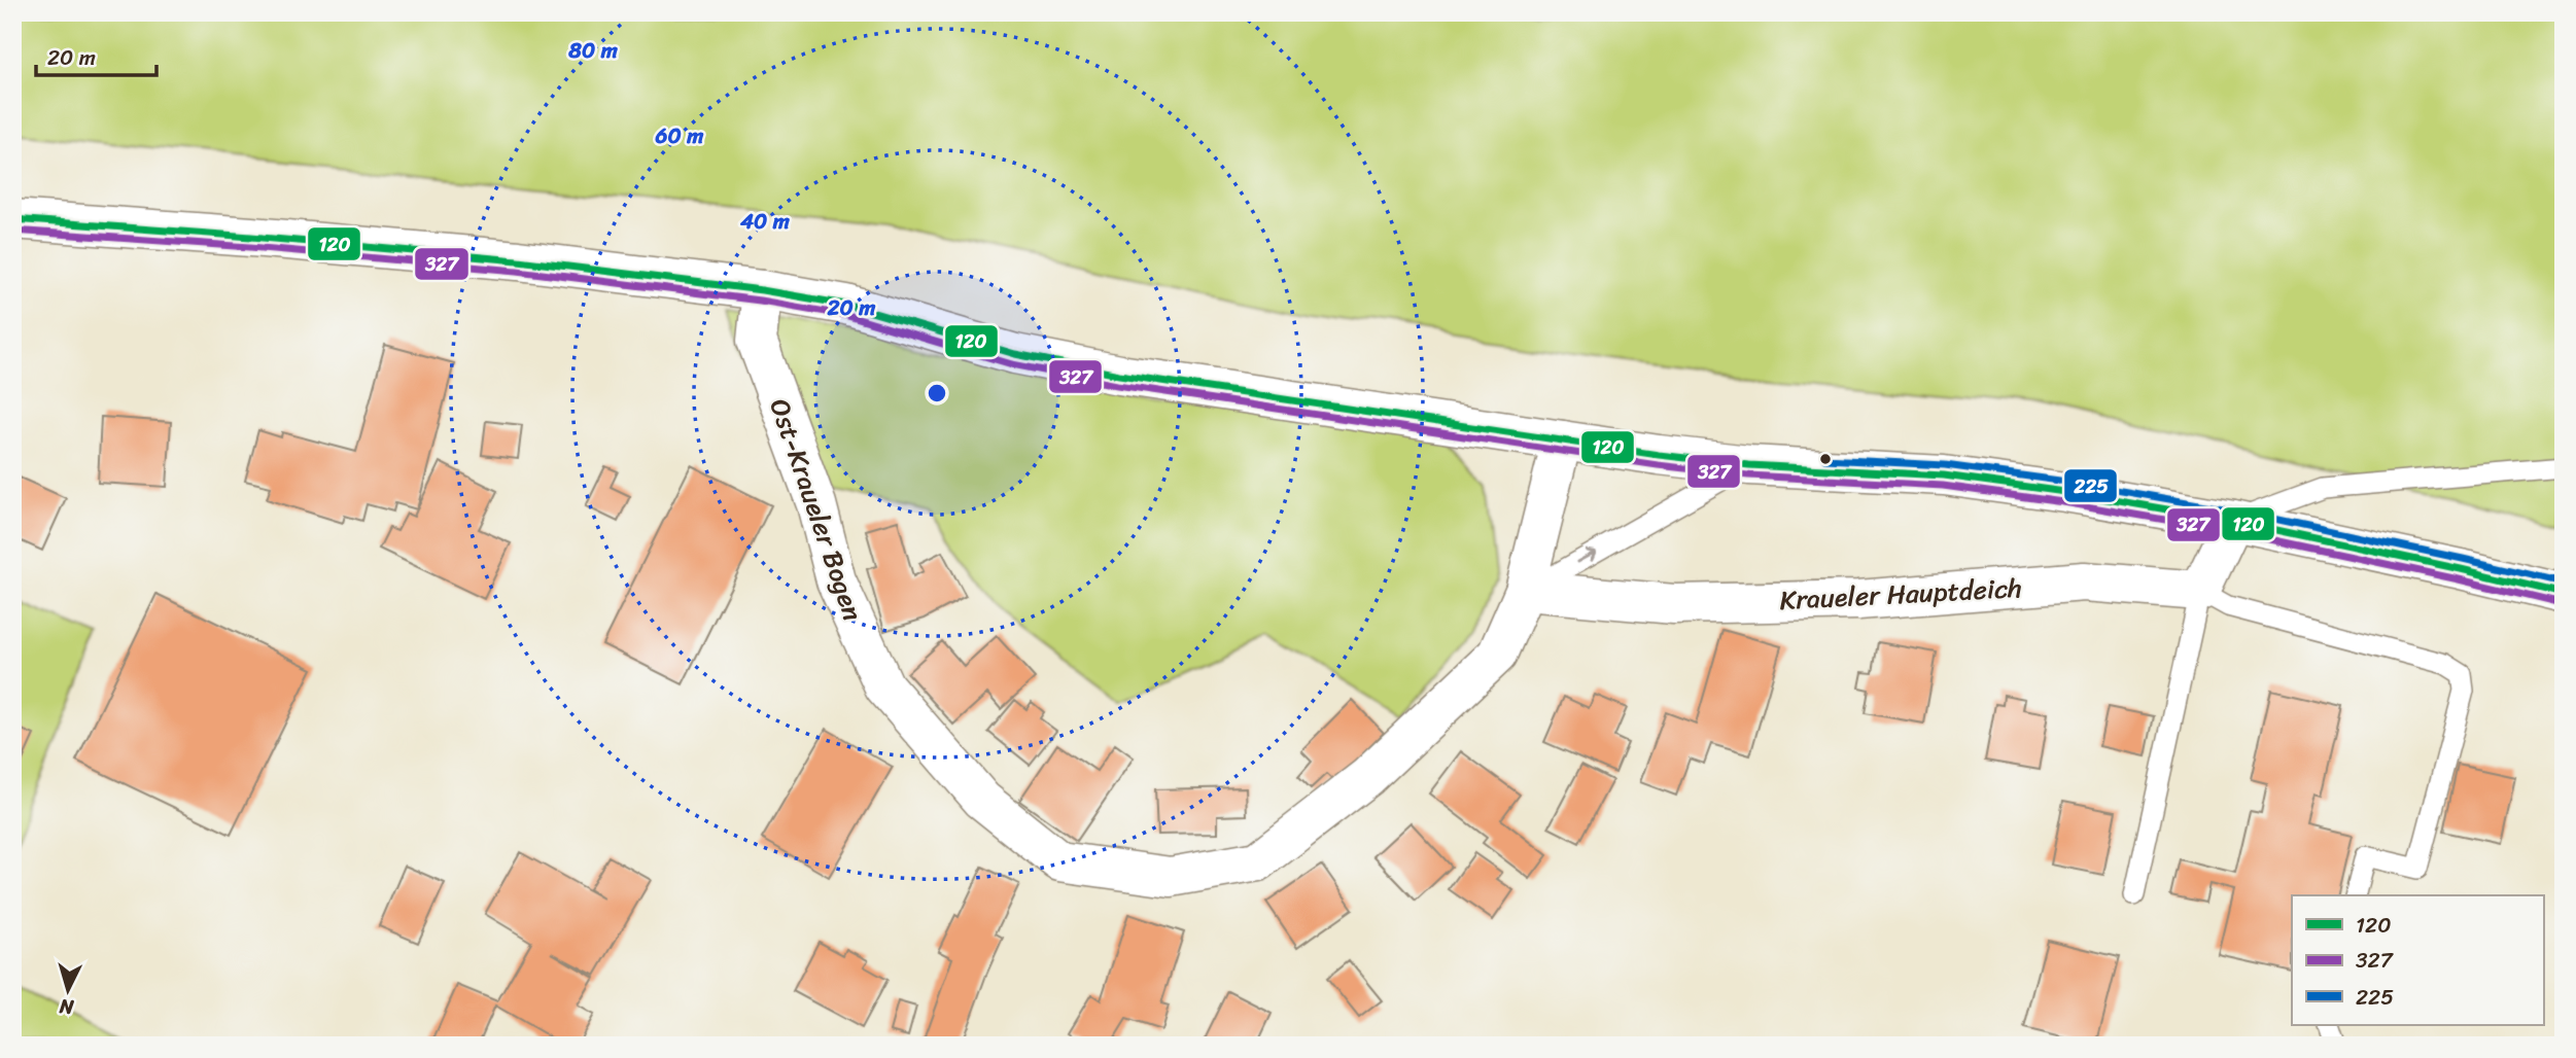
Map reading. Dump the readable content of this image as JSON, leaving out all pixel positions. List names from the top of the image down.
{
  "streets": {
    "street": ["Ost-Kraueler Bogen", "Kraueler Hauptdeich"]
  },
  "crossings": [
    ["Ost-Kraueler Bogen", "Kraueler Hauptdeich"]
  ],
  "lines": ["transit line 120", "transit line 327", "transit line 225"],
  "legend": ["120", "327", "225"],
  "scale_bar": "20 m",
  "north": "bottom",
  "rings": [
    "80 m",
    "60 m",
    "40 m",
    "20 m"
  ]
}
